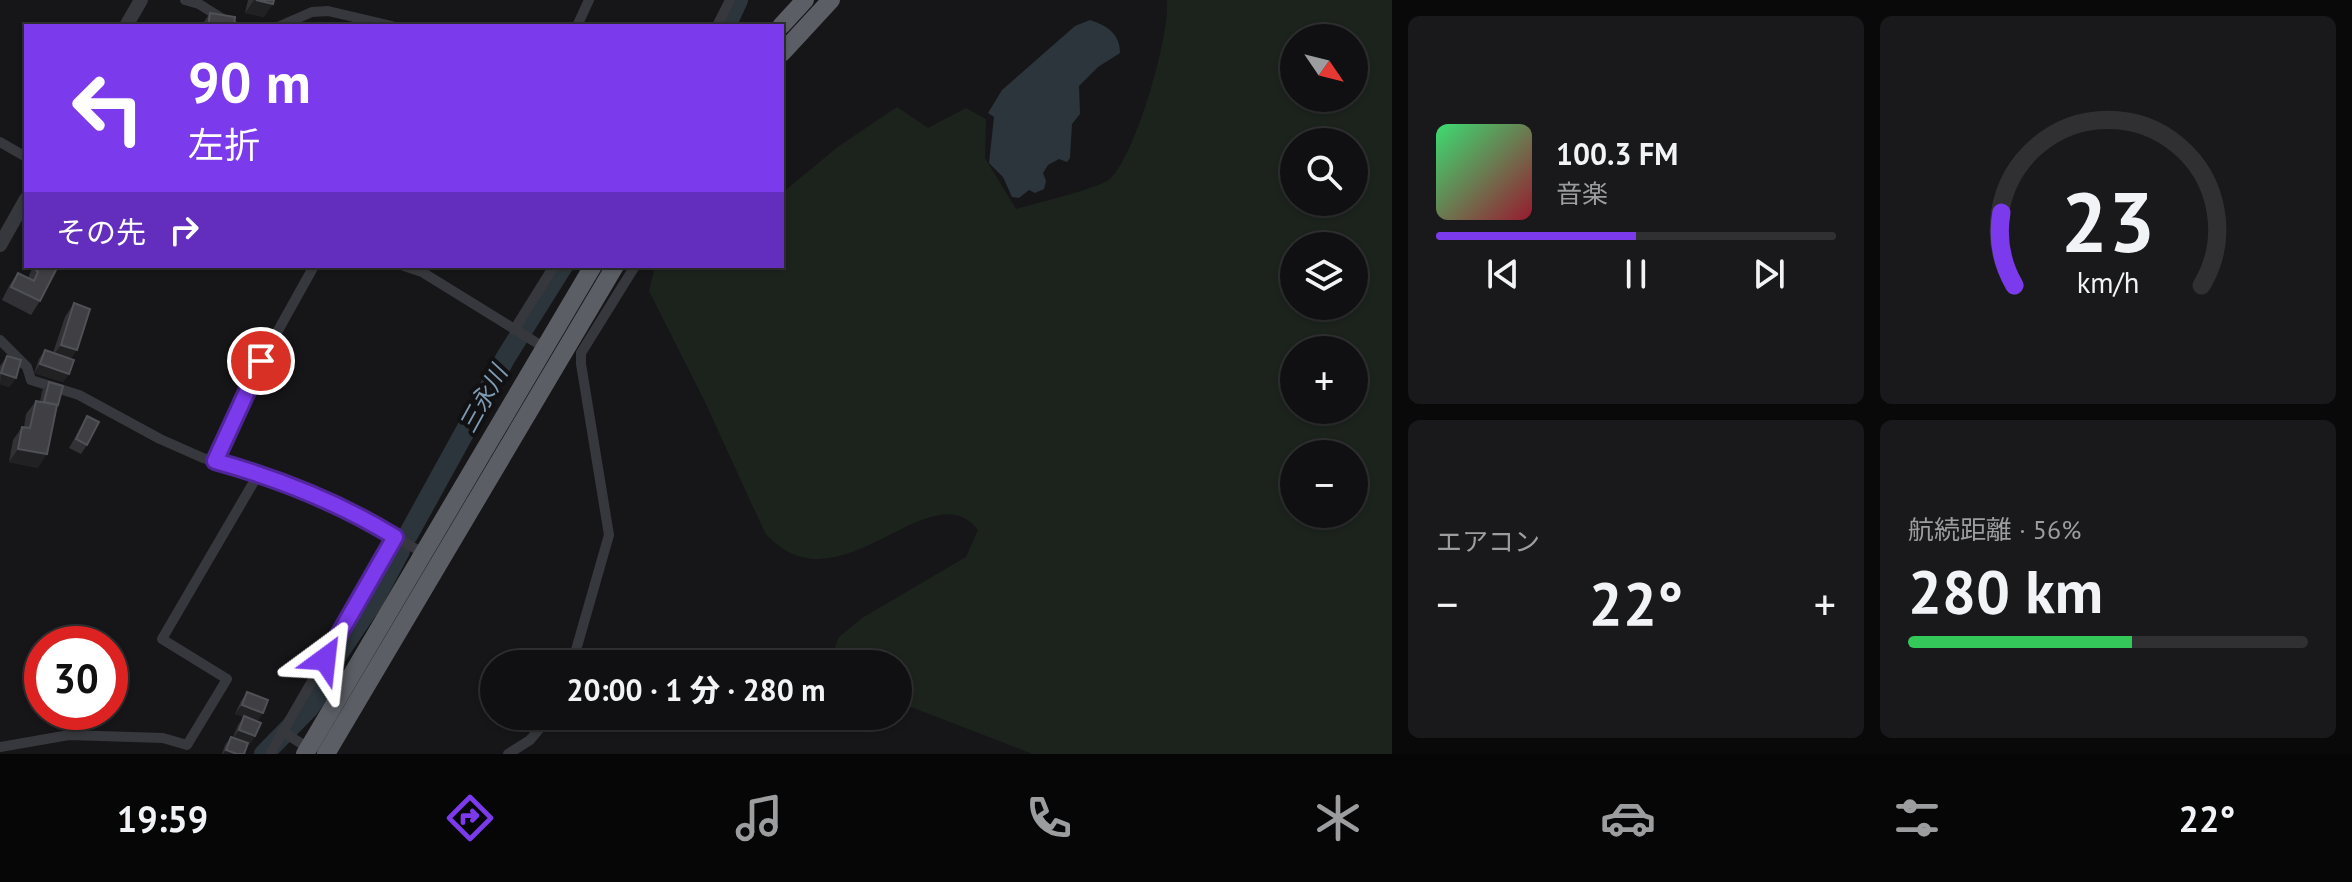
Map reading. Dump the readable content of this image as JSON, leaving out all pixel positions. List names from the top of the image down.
{
  "water": ["三永川"],
  "north": "bottom right",
  "page": {
    "map_buttons": ["+", "−"],
    "turn": ["90 m", "左折"],
    "song": ["100.3 FM", "音楽"],
    "then": "その先",
    "tile": [
      "エアコン",
      ["航続距離 · 56%", "280 km"]
    ],
    "heat": ["−", "22°", "+"],
    "limit": "30",
    "trip": "20:00 · 1 分 · 280 m",
    "tabs": ["19:59", "22°"],
    "gauge": ["23", "km/h"]
  }
}
